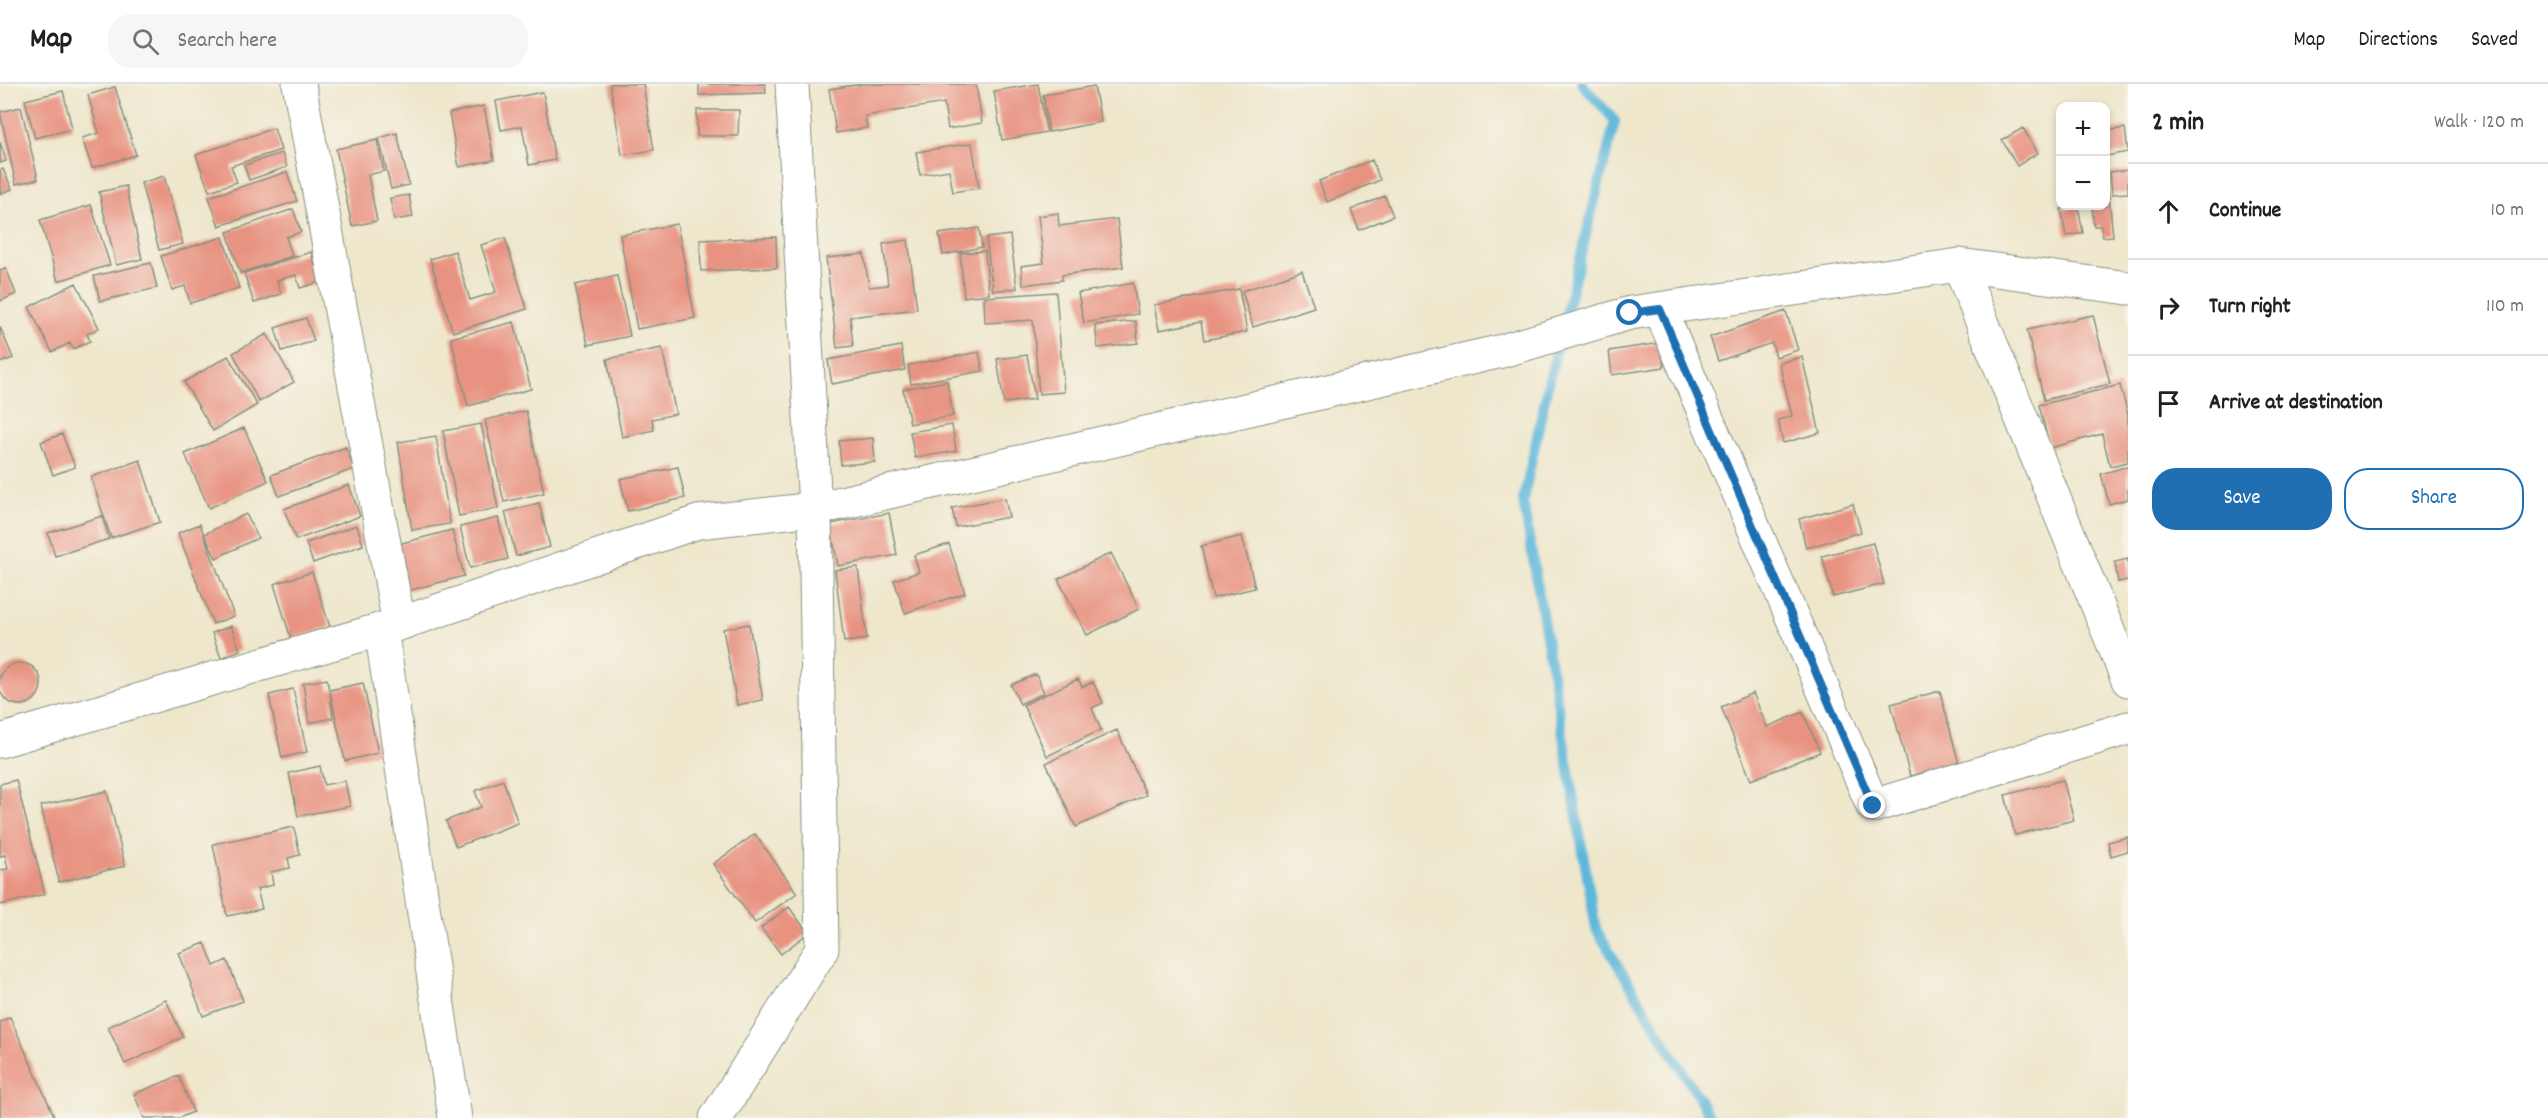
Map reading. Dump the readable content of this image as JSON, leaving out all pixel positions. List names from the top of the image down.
{
  "page": {
    "header": "Map",
    "search": "Search here",
    "nav": ["Map", "Directions", "Saved"],
    "heading": ["2 min", "Walk · 120 m"],
    "map_buttons": ["+", "−"],
    "list": [
      ["Continue", "10 m"],
      ["Turn right", "110 m"],
      "Arrive at destination"
    ],
    "buttons": ["Save", "Share"]
  }
}
